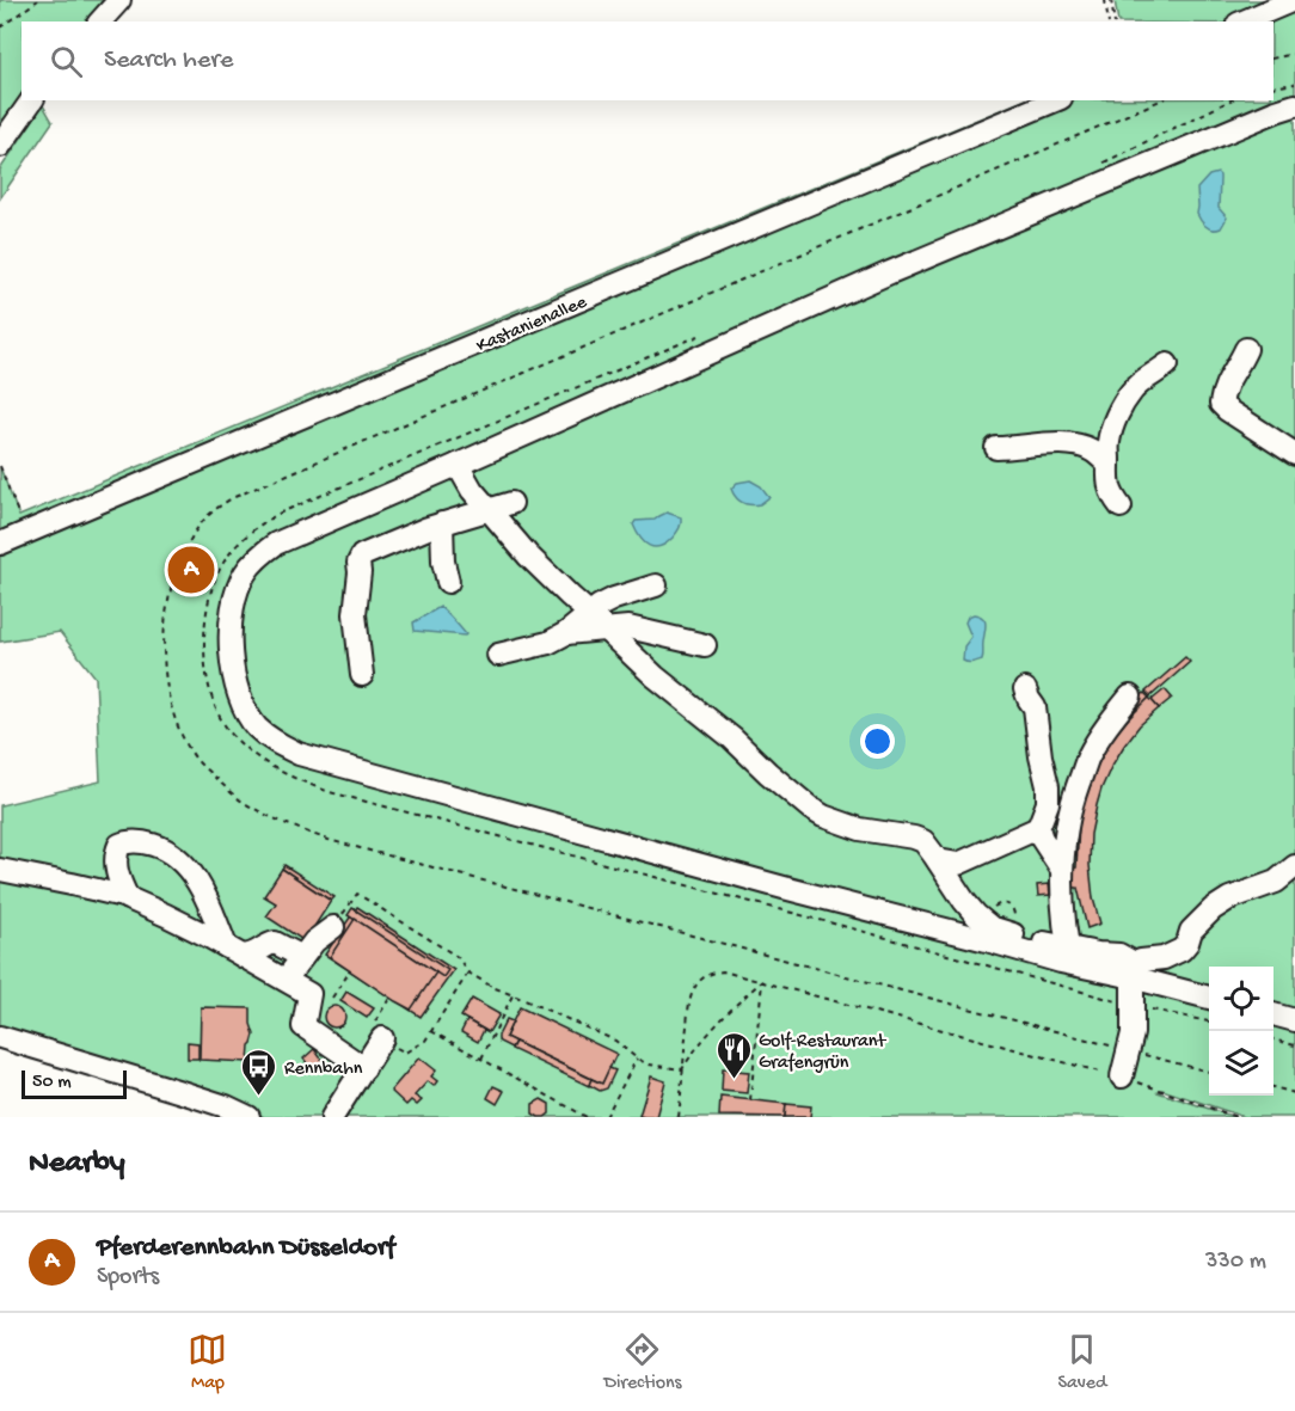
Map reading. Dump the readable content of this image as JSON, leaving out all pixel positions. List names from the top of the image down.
{
  "streets": {
    "street": ["Kastanienallee"]
  },
  "places": {
    "restaurant": ["Golf-Restaurant Grafengrün"],
    "bus stop": ["Rennbahn"]
  },
  "scale_bar": "50 m",
  "page": {
    "search": "Search here",
    "pins": "A",
    "scale": "50 m",
    "heading": "Nearby",
    "list": [
      {
        "mark": "A",
        "name": "Pferderennbahn Düsseldorf",
        "note": "Sports",
        "value": "330 m"
      }
    ],
    "nav": ["Map", "Directions", "Saved"]
  }
}
